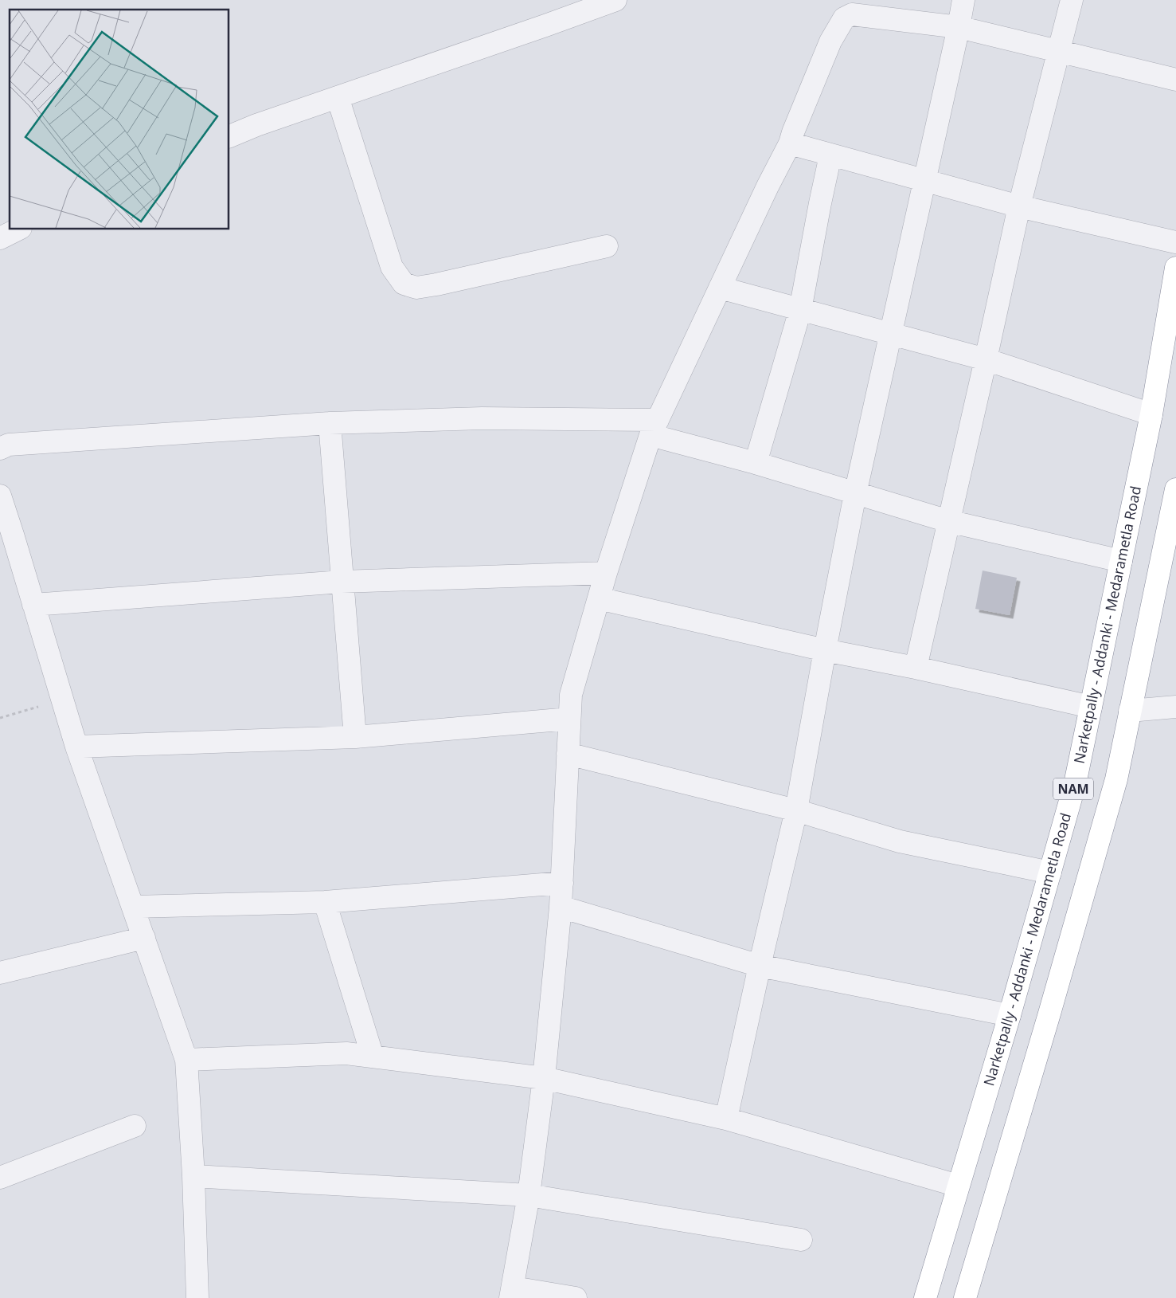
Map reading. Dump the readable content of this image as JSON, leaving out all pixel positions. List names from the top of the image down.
{
  "streets": {
    "highway": ["Narketpally - Addanki - Medarametla Road", "NAM"]
  }
}
